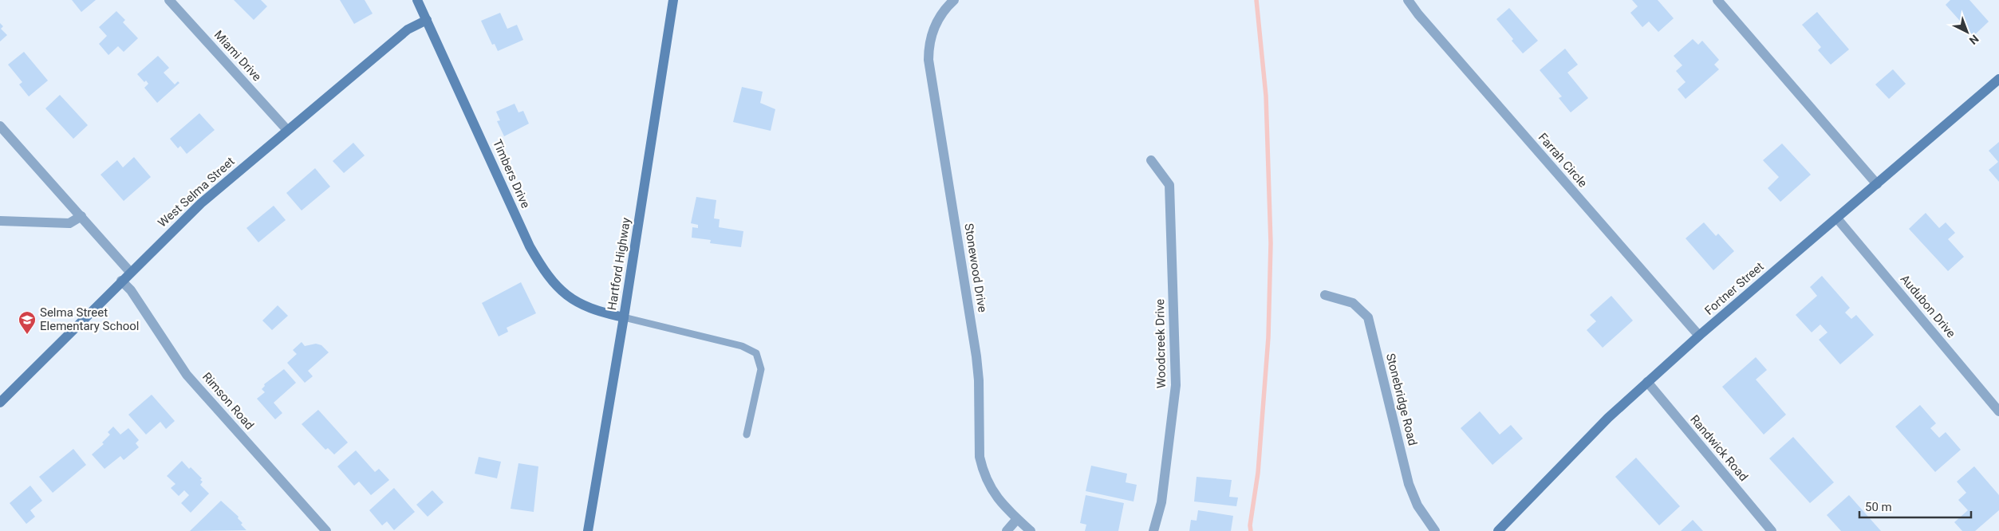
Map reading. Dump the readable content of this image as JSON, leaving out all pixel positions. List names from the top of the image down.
{
  "streets": {
    "street": [
      "Miami Drive",
      "Farrah Circle",
      "Timbers Drive",
      "West Selma Street",
      "Hartford Highway",
      "Stonewood Drive",
      "Fortner Street",
      "Audubon Drive",
      "Woodcreek Drive",
      "Stonebridge Road",
      "Rimson Road",
      "Randwick Road"
    ]
  },
  "crossings": [
    ["Miami Drive", "West Selma Street"],
    ["Farrah Circle", "Fortner Street"],
    ["Timbers Drive", "West Selma Street"],
    ["Timbers Drive", "Hartford Highway"],
    ["West Selma Street", "Rimson Road"],
    ["Fortner Street", "Audubon Drive"],
    ["Fortner Street", "Randwick Road"]
  ],
  "places": {
    "school or university": ["Selma Street Elementary School"]
  },
  "scale_bar": "50 m",
  "north": "bottom right"
}
